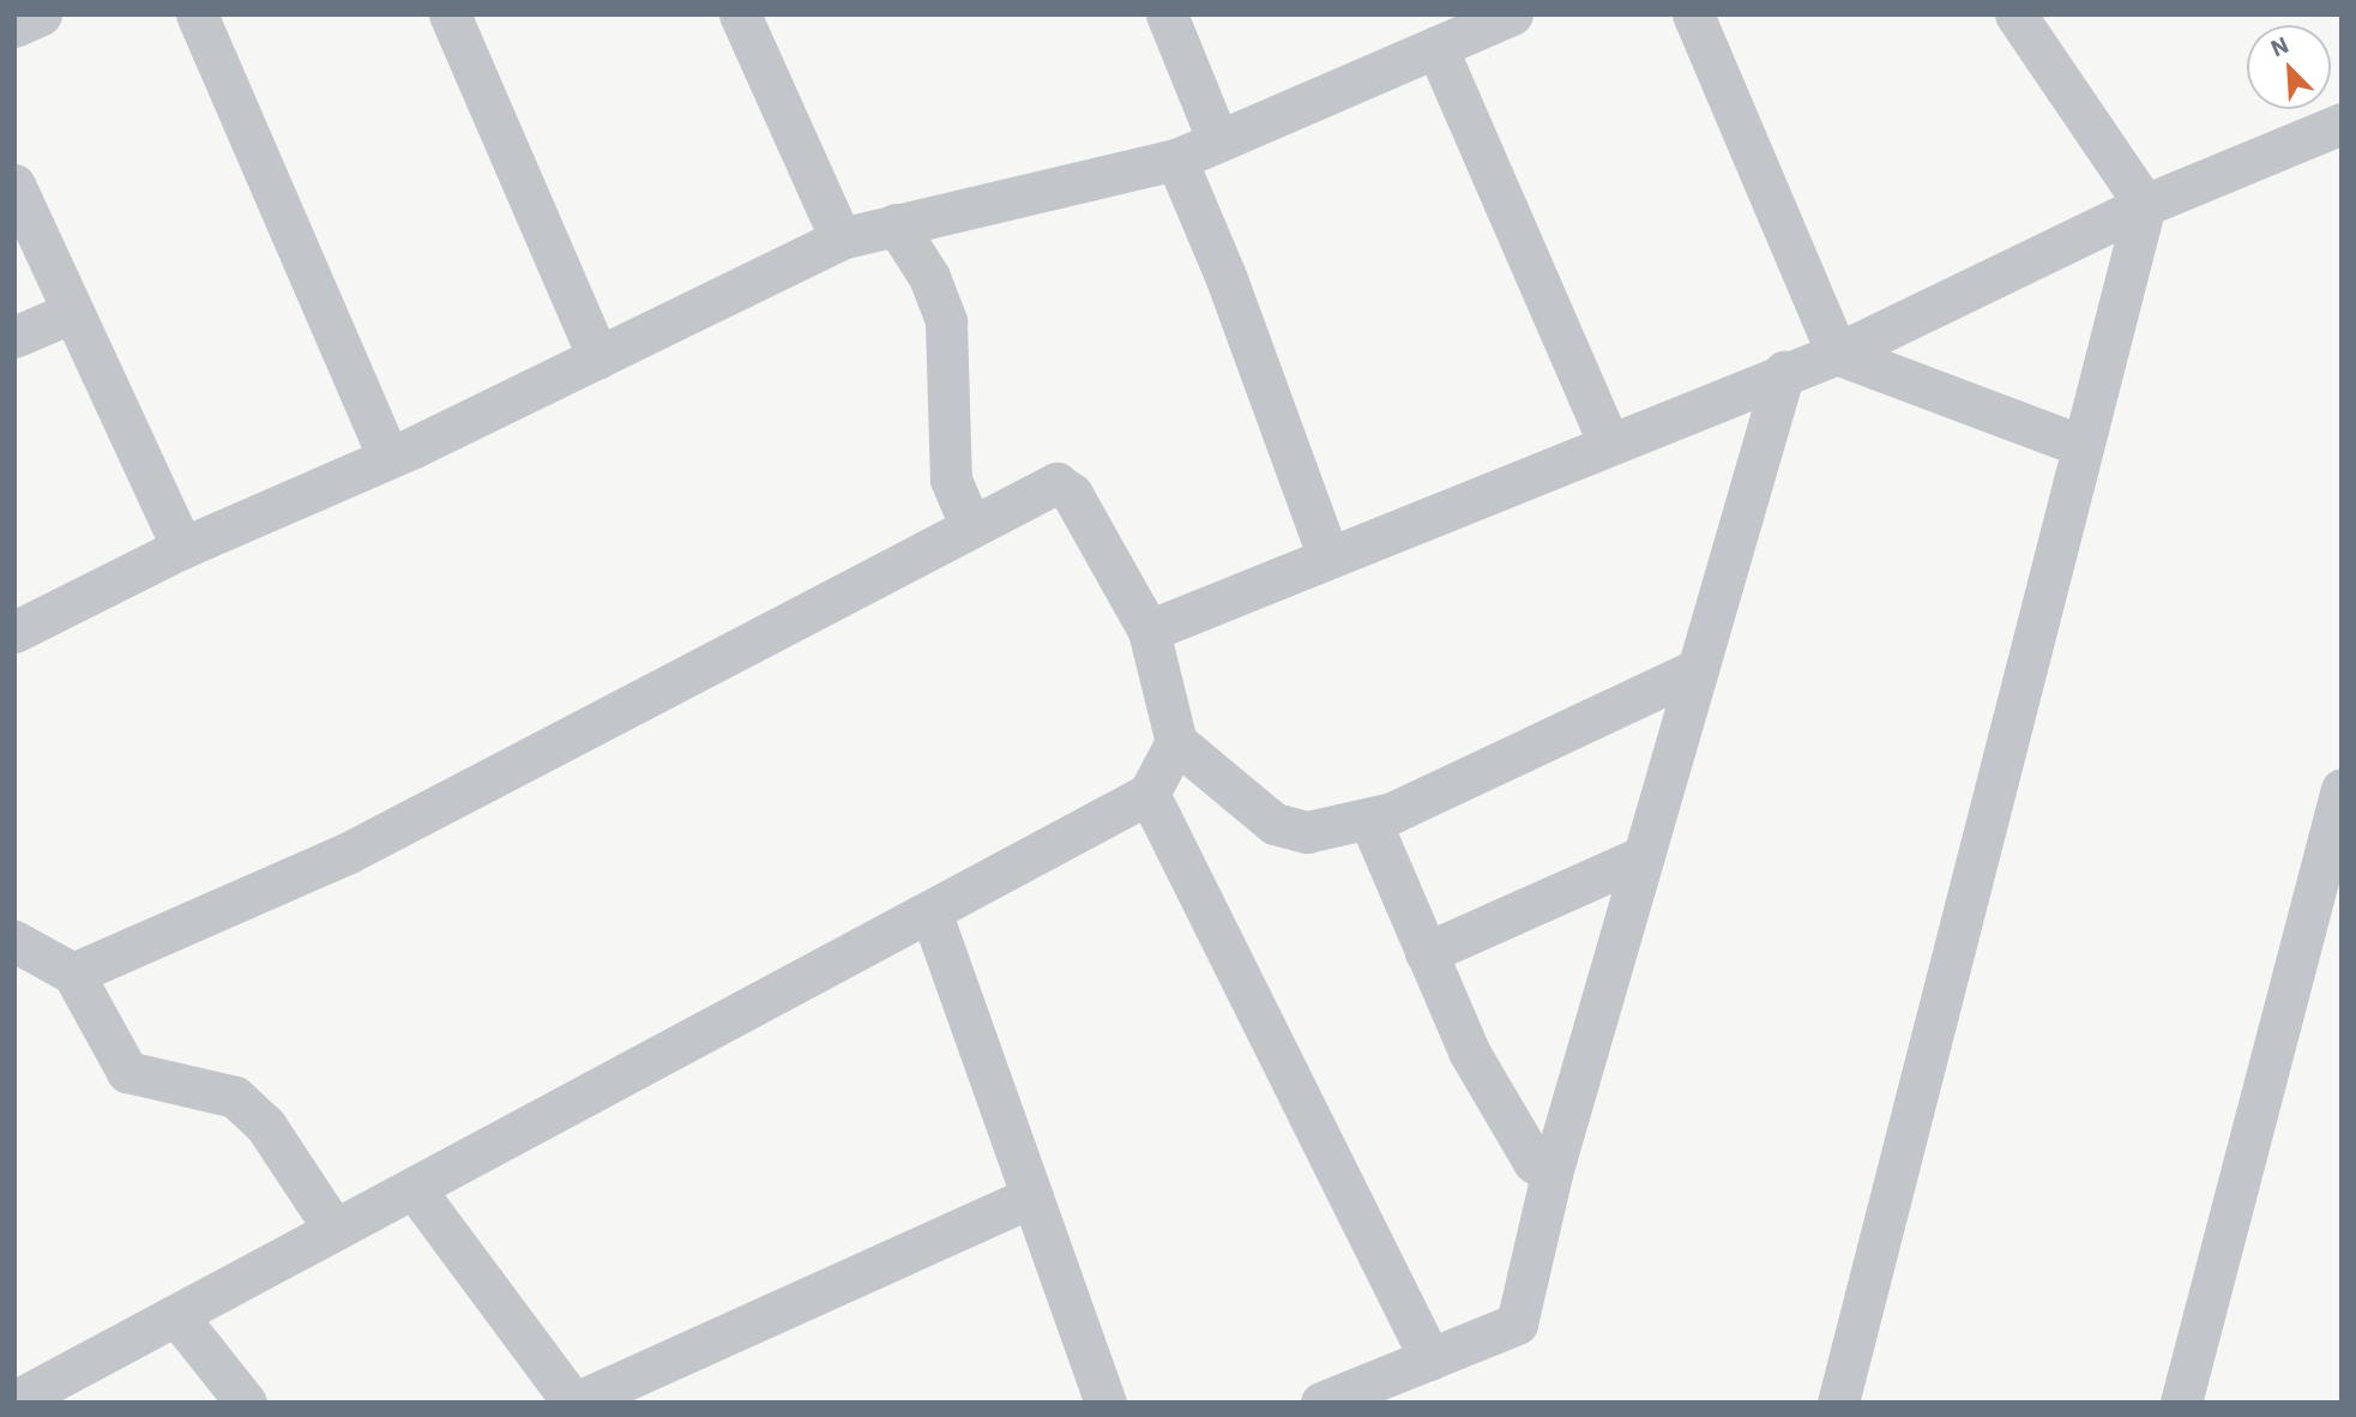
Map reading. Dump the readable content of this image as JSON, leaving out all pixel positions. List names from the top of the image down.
{
  "north": "top left"
}
